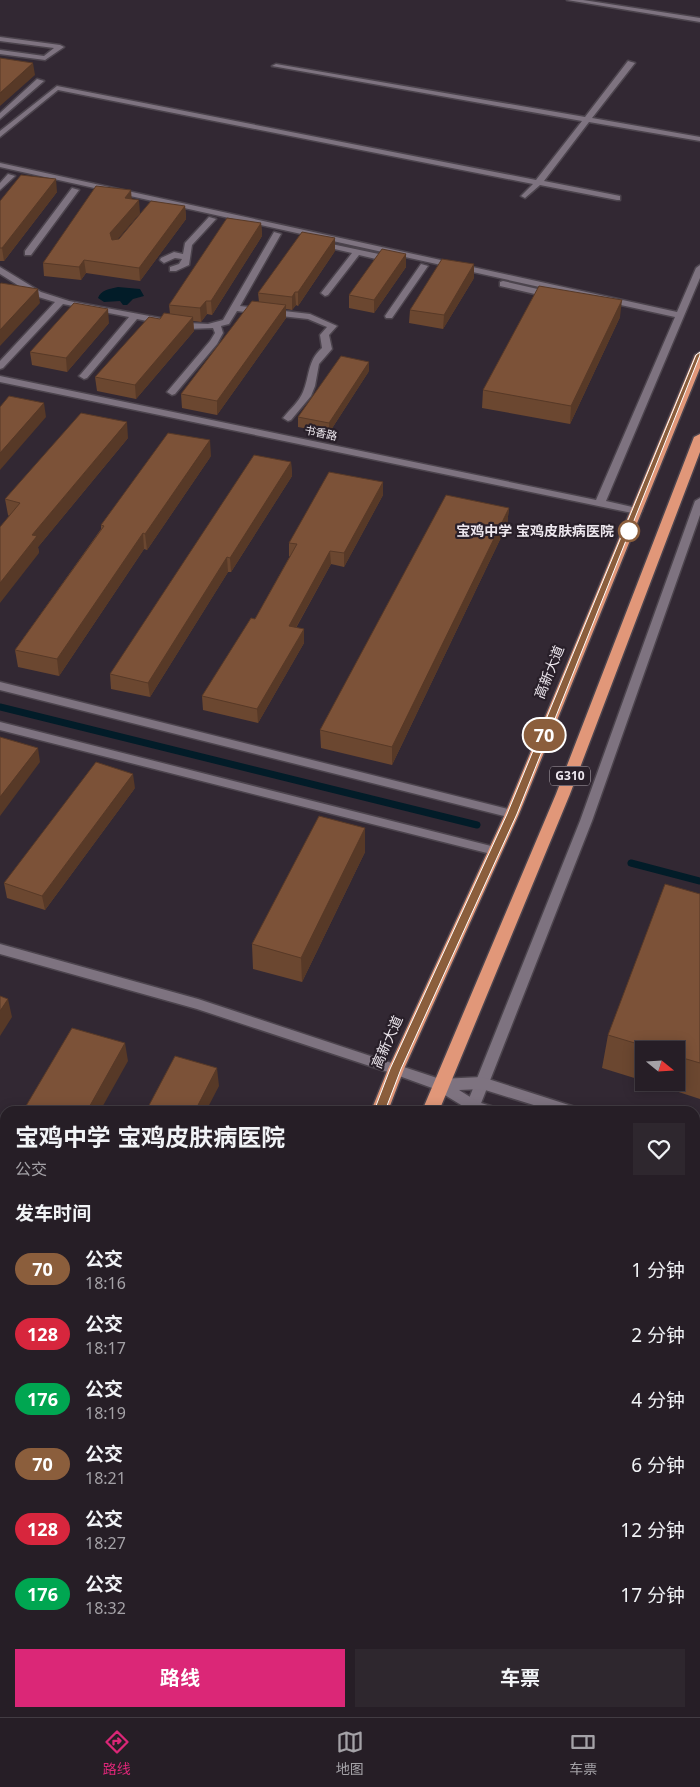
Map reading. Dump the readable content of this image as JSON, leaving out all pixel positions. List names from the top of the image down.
{
  "streets": {
    "highway": ["高新大道", "G310"],
    "street": ["书香路"]
  },
  "crossings": [
    ["书香路", "高新大道"]
  ],
  "places": ["宝鸡中学 宝鸡皮肤病医院"],
  "lines": ["bus line 70"],
  "north": "right",
  "page": {
    "on_map": "70",
    "heading": [
      ["宝鸡中学 宝鸡皮肤病医院", "公交"],
      "发车时间"
    ],
    "list": [
      {
        "mark": "70",
        "name": "公交",
        "note": "18:16",
        "value": "1 分钟"
      },
      {
        "mark": "128",
        "name": "公交",
        "note": "18:17",
        "value": "2 分钟"
      },
      {
        "mark": "176",
        "name": "公交",
        "note": "18:19",
        "value": "4 分钟"
      },
      {
        "mark": "70",
        "name": "公交",
        "note": "18:21",
        "value": "6 分钟"
      },
      {
        "mark": "128",
        "name": "公交",
        "note": "18:27",
        "value": "12 分钟"
      },
      {
        "mark": "176",
        "name": "公交",
        "note": "18:32",
        "value": "17 分钟"
      }
    ],
    "buttons": ["路线", "车票"],
    "tabs": ["路线", "地图", "车票"]
  }
}
